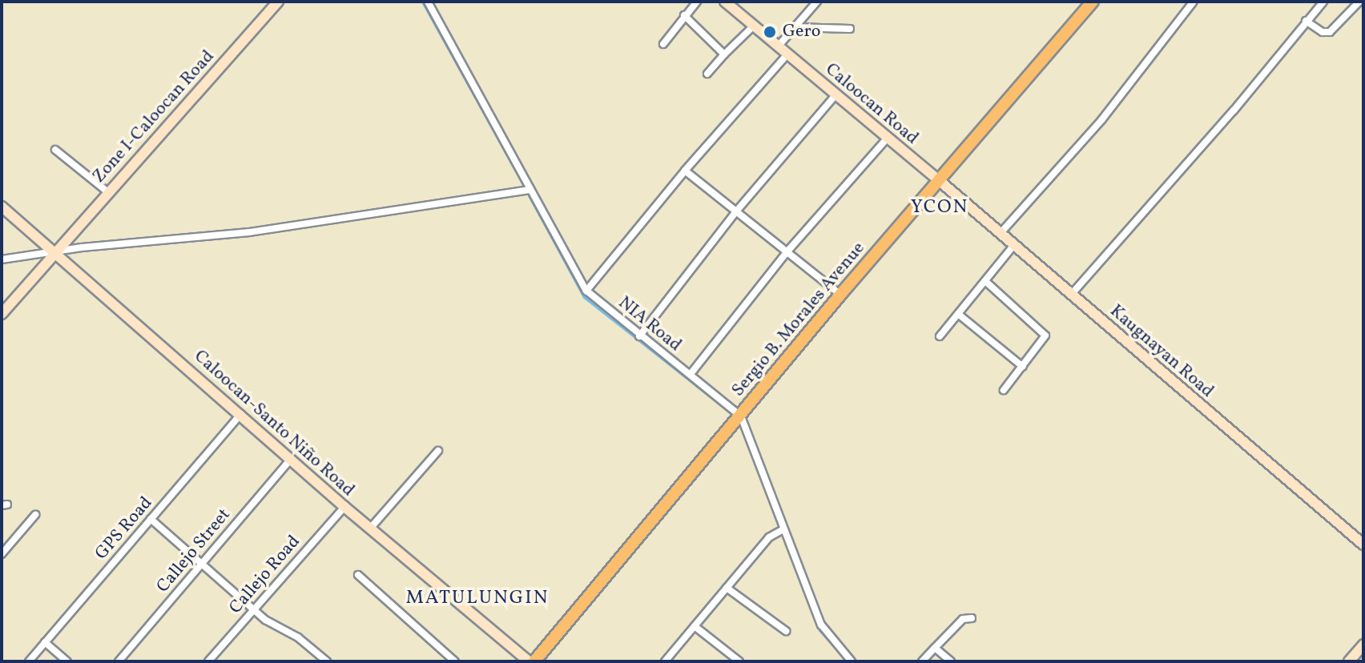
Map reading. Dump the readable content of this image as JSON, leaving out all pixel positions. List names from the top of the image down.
{
  "streets": {
    "main road": ["Sergio B. Morales Avenue"],
    "street": [
      "Caloocan Road",
      "Zone I-Caloocan Road",
      "NIA Road",
      "Kaugnayan Road",
      "Caloocan-Santo Niño Road",
      "GPS Road",
      "Callejo Street",
      "Callejo Road"
    ]
  },
  "crossings": [
    ["Caloocan Road", "Sergio B. Morales Avenue"],
    ["Caloocan Road", "Kaugnayan Road"],
    ["Zone I-Caloocan Road", "Caloocan-Santo Niño Road"],
    ["Sergio B. Morales Avenue", "NIA Road"],
    ["Sergio B. Morales Avenue", "Kaugnayan Road"],
    ["Caloocan-Santo Niño Road", "GPS Road"],
    ["Caloocan-Santo Niño Road", "Callejo Street"],
    ["Caloocan-Santo Niño Road", "Callejo Road"]
  ],
  "districts": ["YCON", "MATULUNGIN"],
  "places": ["Gero"]
}
